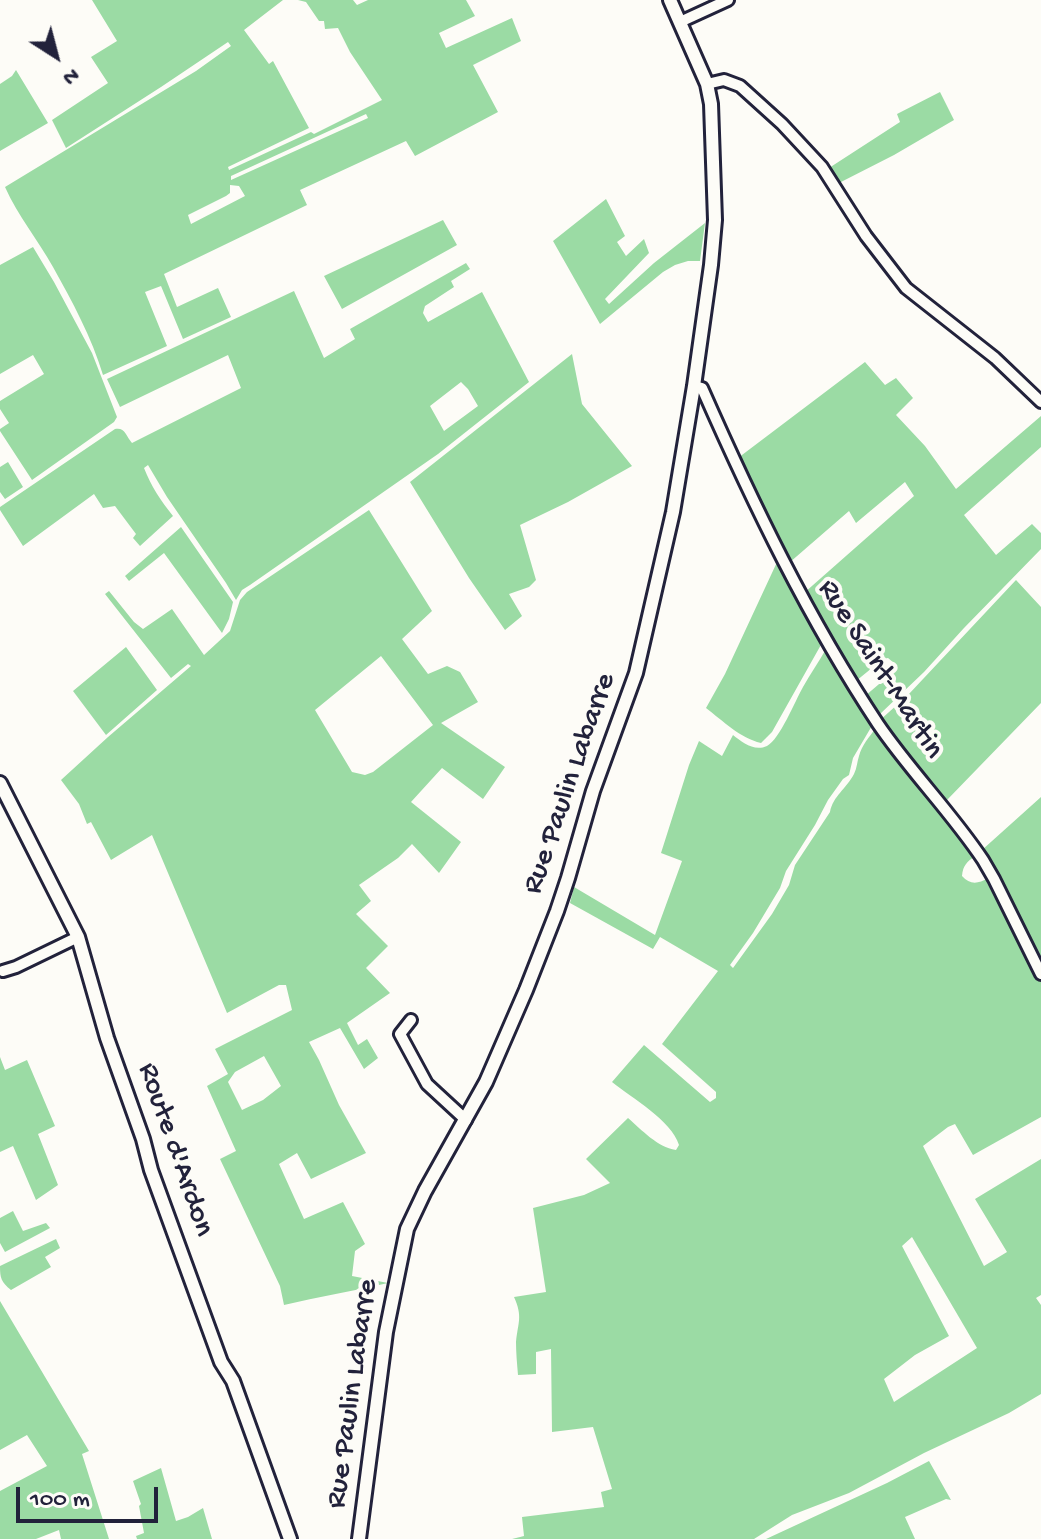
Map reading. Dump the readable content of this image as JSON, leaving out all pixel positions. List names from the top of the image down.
{
  "streets": {
    "street": ["Rue Saint-Martin", "Rue Paulin Labarre", "Route d'Ardon"]
  },
  "crossings": [
    ["Rue Saint-Martin", "Rue Paulin Labarre"]
  ],
  "scale_bar": "100 m",
  "north": "bottom right"
}
